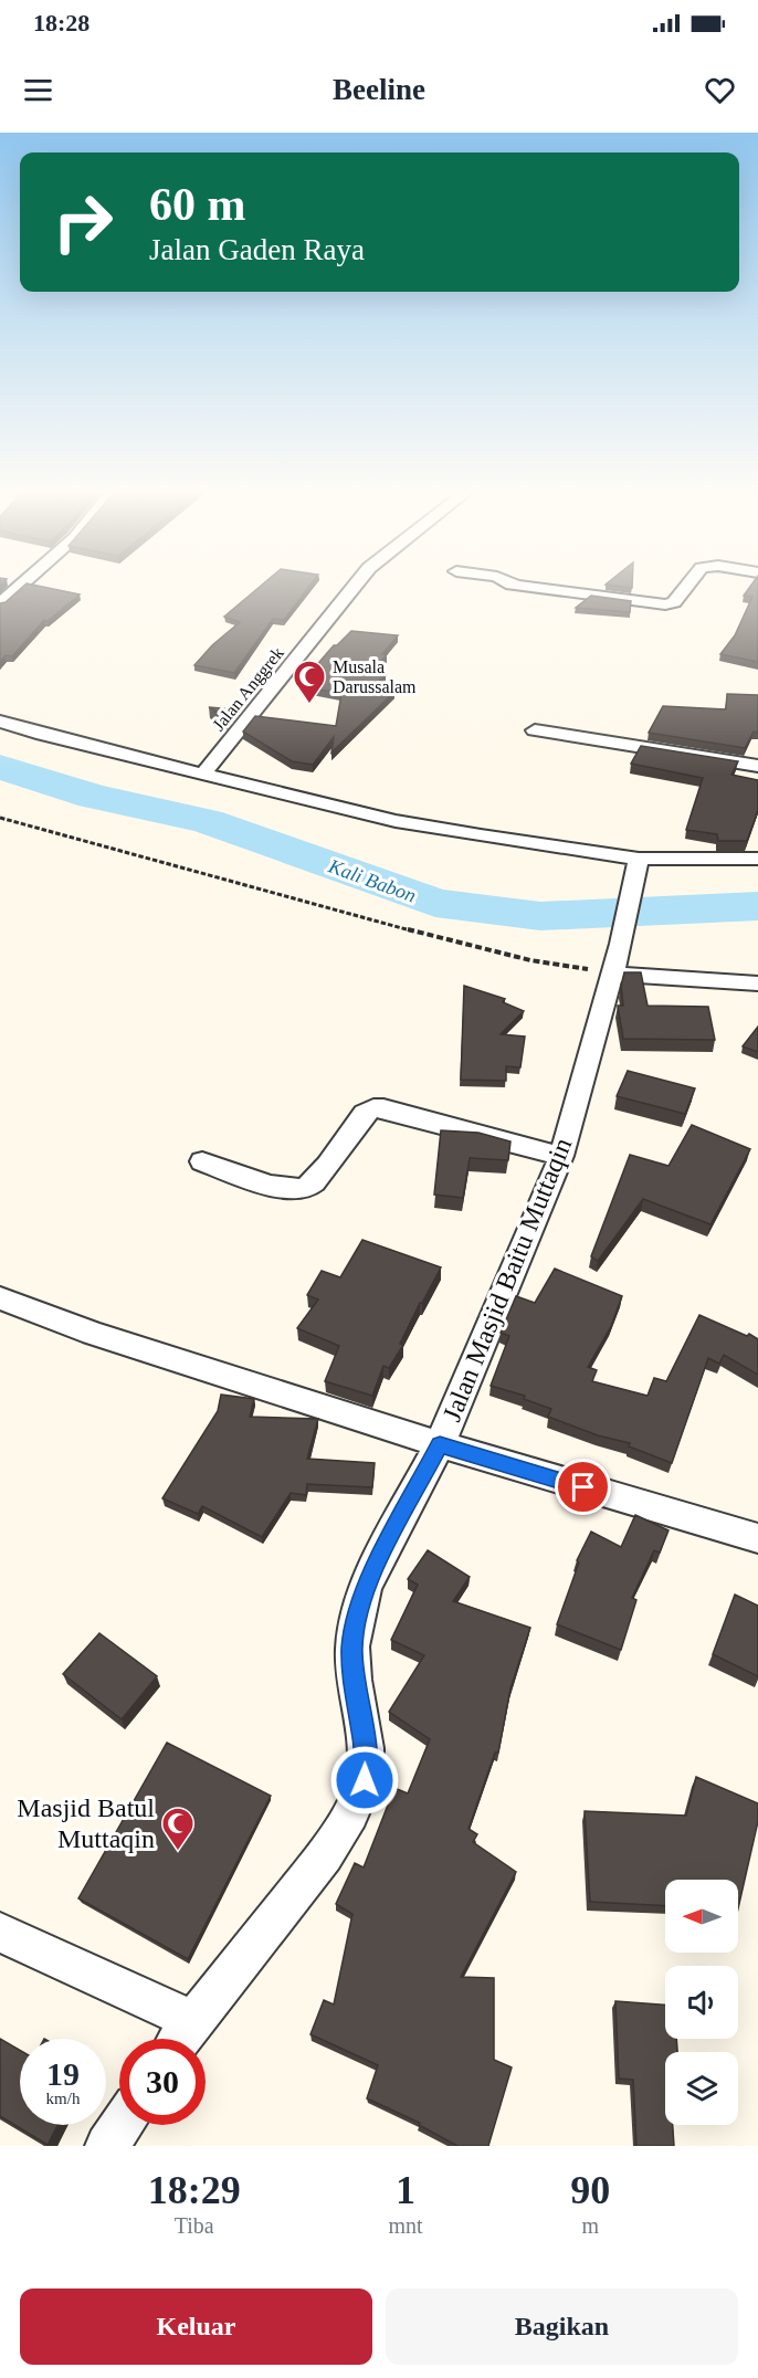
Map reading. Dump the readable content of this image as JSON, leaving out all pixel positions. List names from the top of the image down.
{
  "streets": {
    "street": ["Jalan Anggrek", "Jalan Masjid Baitu Muttaqin"]
  },
  "water": ["Kali Babon"],
  "places": {
    "mosque": ["Musala Darussalam", "Masjid Batul Muttaqin"]
  },
  "north": "left",
  "page": {
    "status": "18:28",
    "header": "Beeline",
    "turn": ["60 m", "Jalan Gaden Raya"],
    "speed": "19 km/h",
    "limit": "30",
    "eta": [
      "18:29",
      "Tiba",
      "1",
      "mnt",
      "90",
      "m"
    ],
    "buttons": ["Keluar", "Bagikan"]
  }
}
